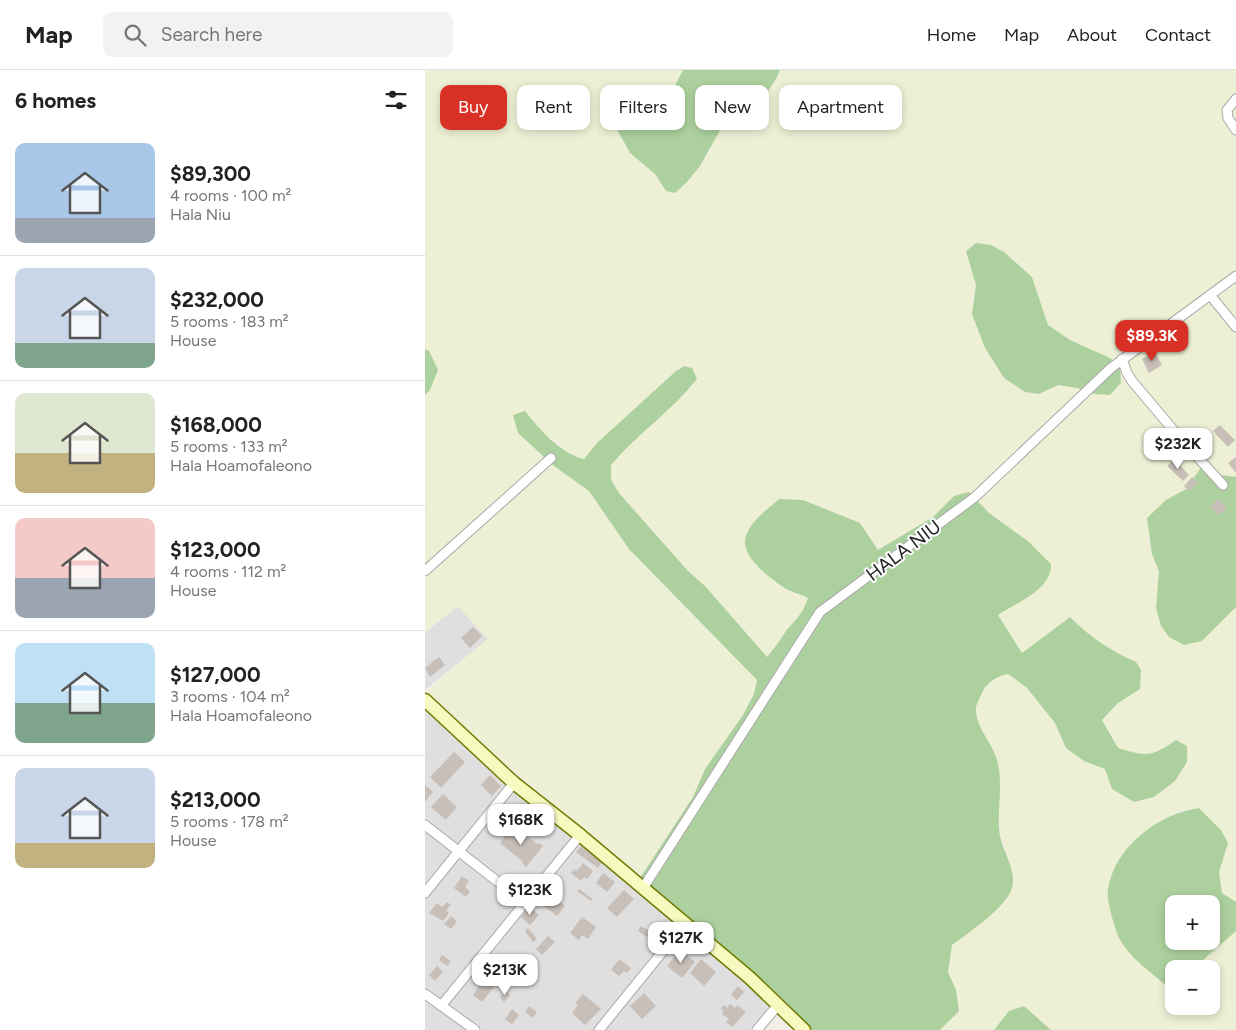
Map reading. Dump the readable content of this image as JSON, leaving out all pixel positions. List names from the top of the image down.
{
  "streets": {
    "street": ["HALA NIU"]
  },
  "page": {
    "header": "Map",
    "search": "Search here",
    "nav": [
      "Home",
      "Map",
      "About",
      "Contact"
    ],
    "heading": "6 homes",
    "chip": [
      "Buy",
      "Rent",
      "Filters",
      "New",
      "Apartment"
    ],
    "list": [
      {
        "name": "$89,300",
        "note": "4 rooms · 100 m² · Hala Niu"
      },
      {
        "name": "$232,000",
        "note": "5 rooms · 183 m² · House"
      },
      {
        "name": "$168,000",
        "note": "5 rooms · 133 m² · Hala Hoamofaleono"
      },
      {
        "name": "$123,000",
        "note": "4 rooms · 112 m² · House"
      },
      {
        "name": "$127,000",
        "note": "3 rooms · 104 m² · Hala Hoamofaleono"
      },
      {
        "name": "$213,000",
        "note": "5 rooms · 178 m² · House"
      }
    ],
    "price": [
      "$89.3K",
      "$232K",
      "$168K",
      "$123K",
      "$127K",
      "$213K"
    ],
    "map_buttons": ["+", "−"]
  }
}
